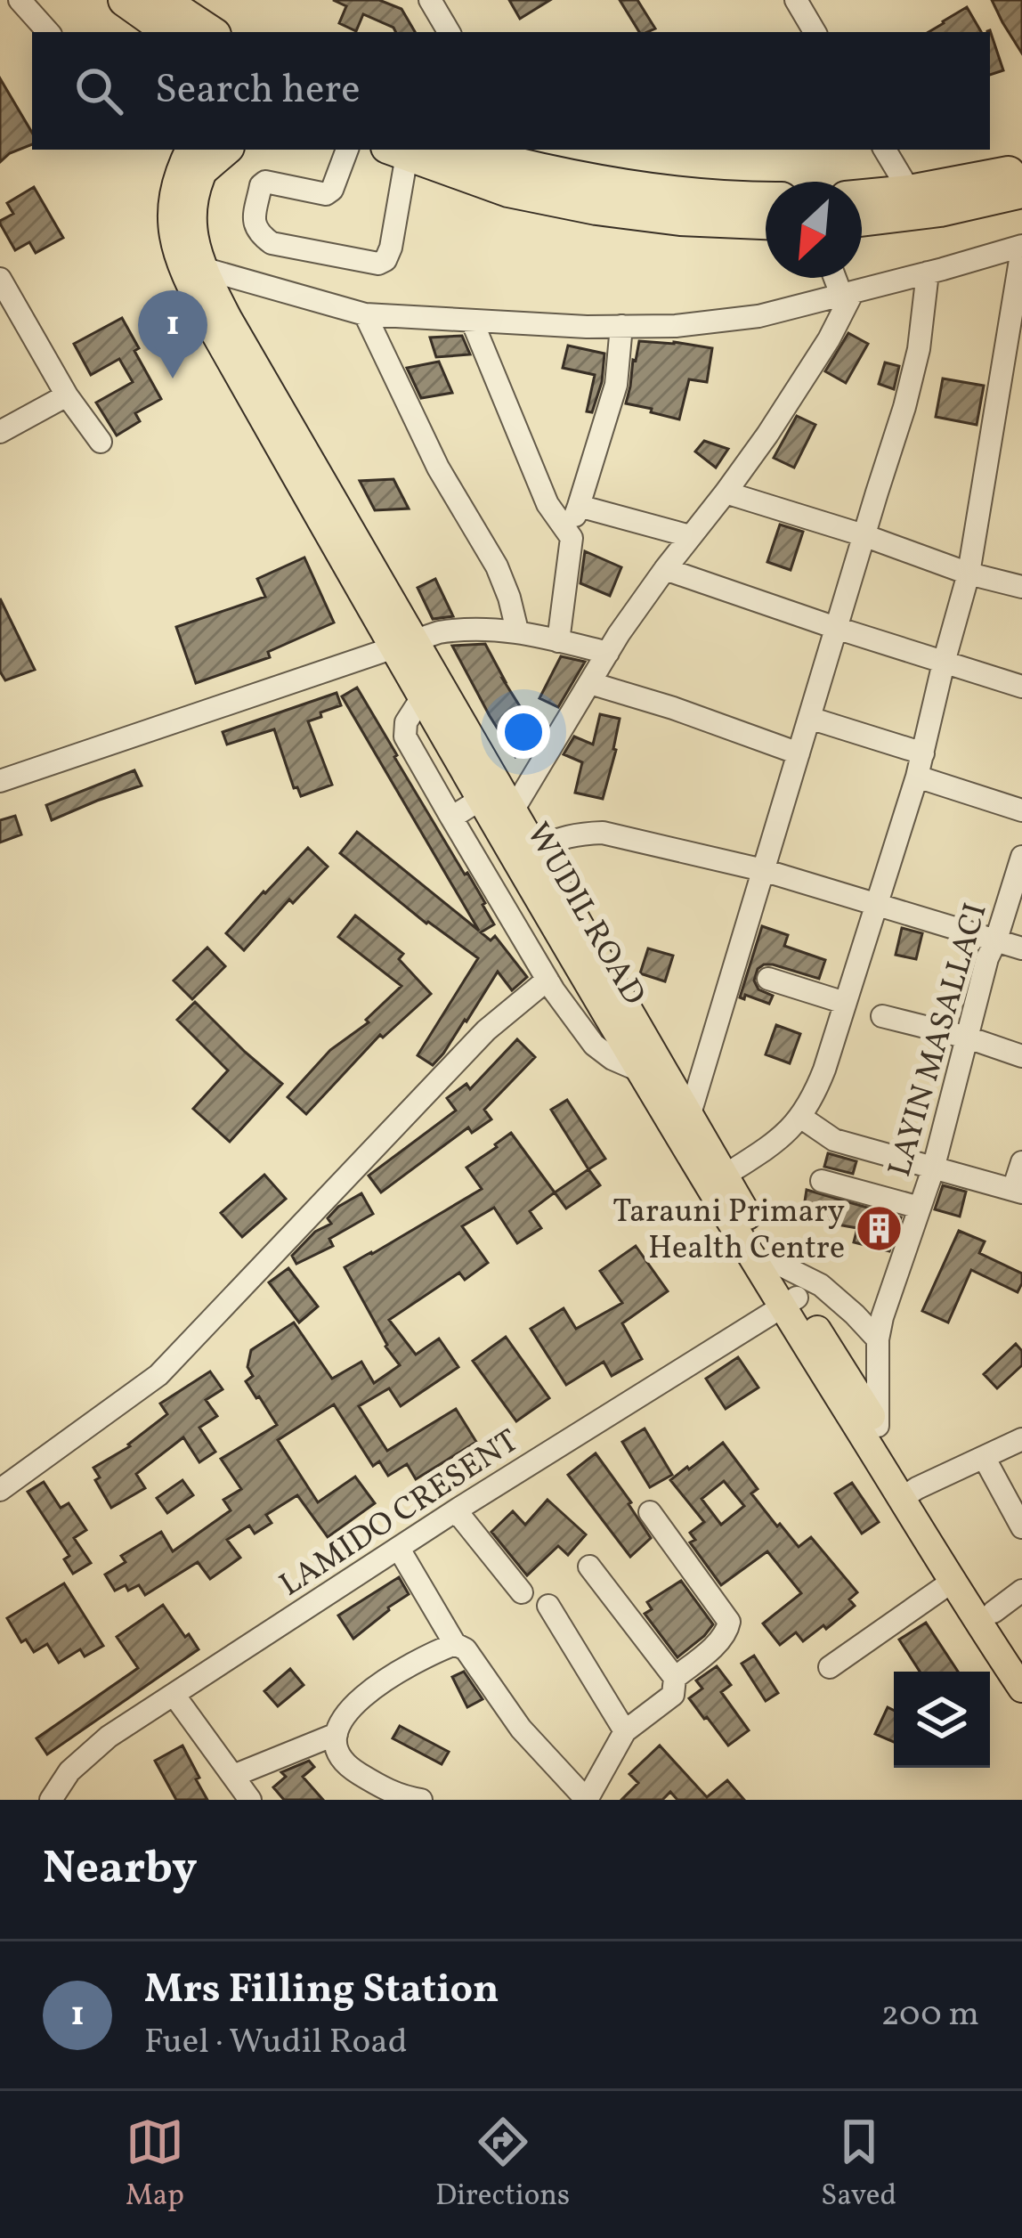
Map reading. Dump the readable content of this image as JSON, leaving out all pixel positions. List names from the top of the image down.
{
  "streets": {
    "main road": ["WUDIL ROAD"],
    "street": ["LAYIN MASALLACI", "LAMIDO CRESENT"]
  },
  "crossings": [
    ["WUDIL ROAD", "LAYIN MASALLACI"],
    ["WUDIL ROAD", "LAMIDO CRESENT"]
  ],
  "places": {
    "building": ["Tarauni Primary Health Centre"]
  },
  "north": "bottom left",
  "page": {
    "search": "Search here",
    "pins": "1",
    "heading": "Nearby",
    "list": [
      {
        "mark": "1",
        "name": "Mrs Filling Station",
        "note": "Fuel · Wudil Road",
        "value": "200 m"
      }
    ],
    "nav": ["Map", "Directions", "Saved"]
  }
}
